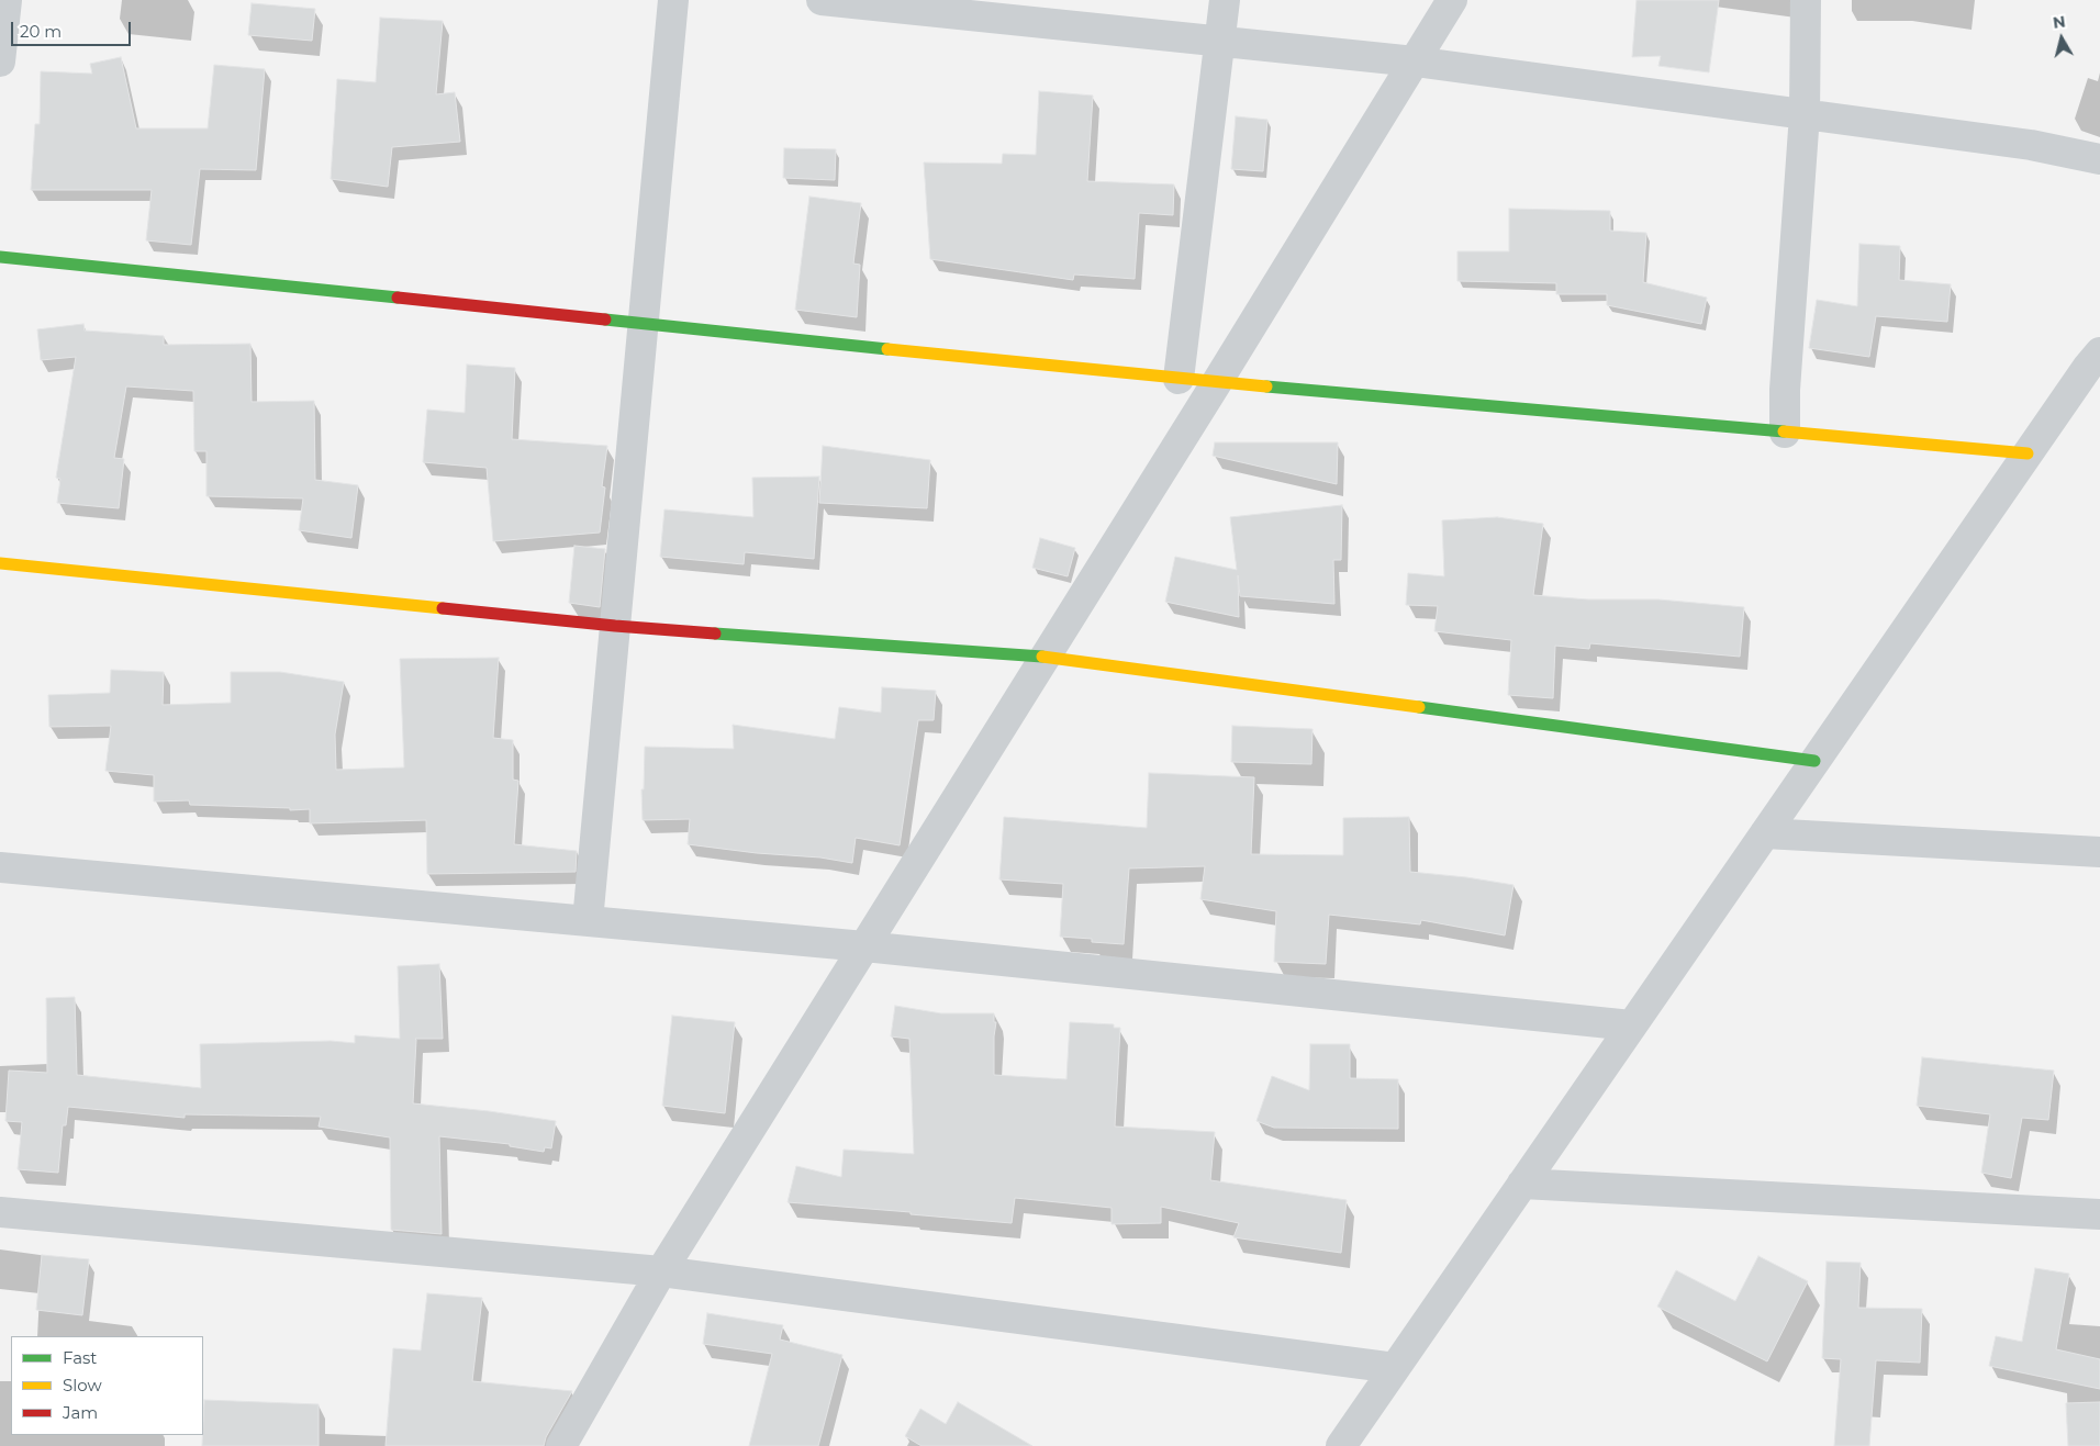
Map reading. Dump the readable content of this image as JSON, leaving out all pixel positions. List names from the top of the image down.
{
  "legend": ["Fast", "Slow", "Jam"],
  "scale_bar": "20 m",
  "north": "top"
}
